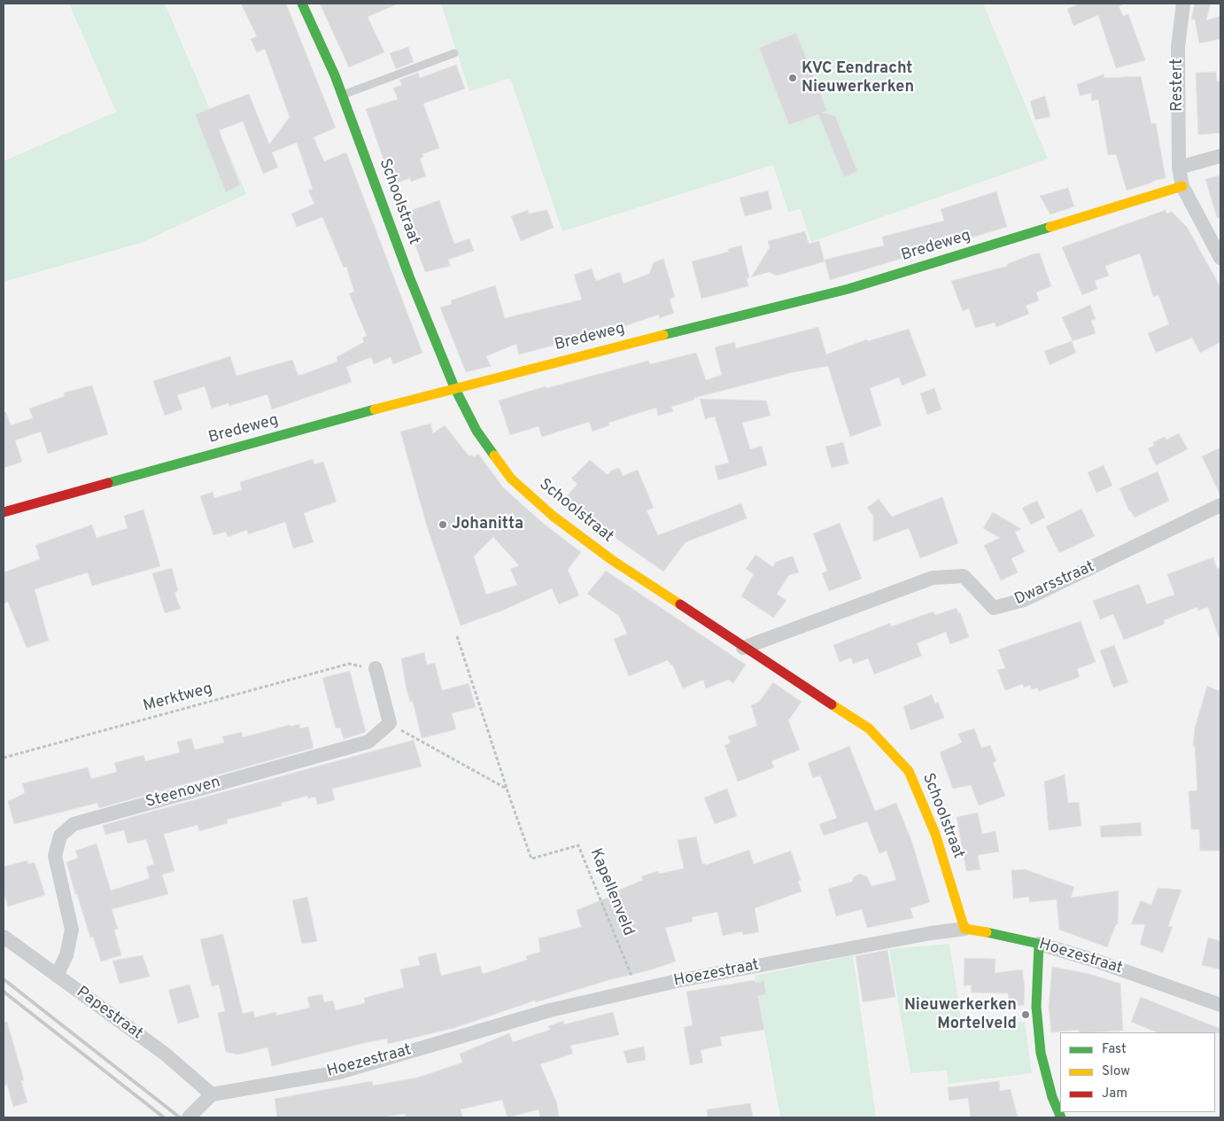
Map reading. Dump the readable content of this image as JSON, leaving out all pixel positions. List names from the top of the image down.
{
  "streets": {
    "street": [
      "Restert",
      "Schoolstraat",
      "Bredeweg",
      "Dwarsstraat",
      "Steenoven",
      "Hoezestraat",
      "Papestraat"
    ],
    "path": ["Merktweg", "Kapellenveld"]
  },
  "crossings": [
    ["Restert", "Bredeweg"],
    ["Schoolstraat", "Bredeweg"],
    ["Schoolstraat", "Dwarsstraat"],
    ["Schoolstraat", "Hoezestraat"],
    ["Steenoven", "Papestraat"],
    ["Kapellenveld", "Hoezestraat"],
    ["Hoezestraat", "Papestraat"]
  ],
  "places": ["KVC Eendracht Nieuwerkerken", "Johanitta", "Nieuwerkerken Mortelveld"],
  "legend": ["Fast", "Slow", "Jam"]
}
